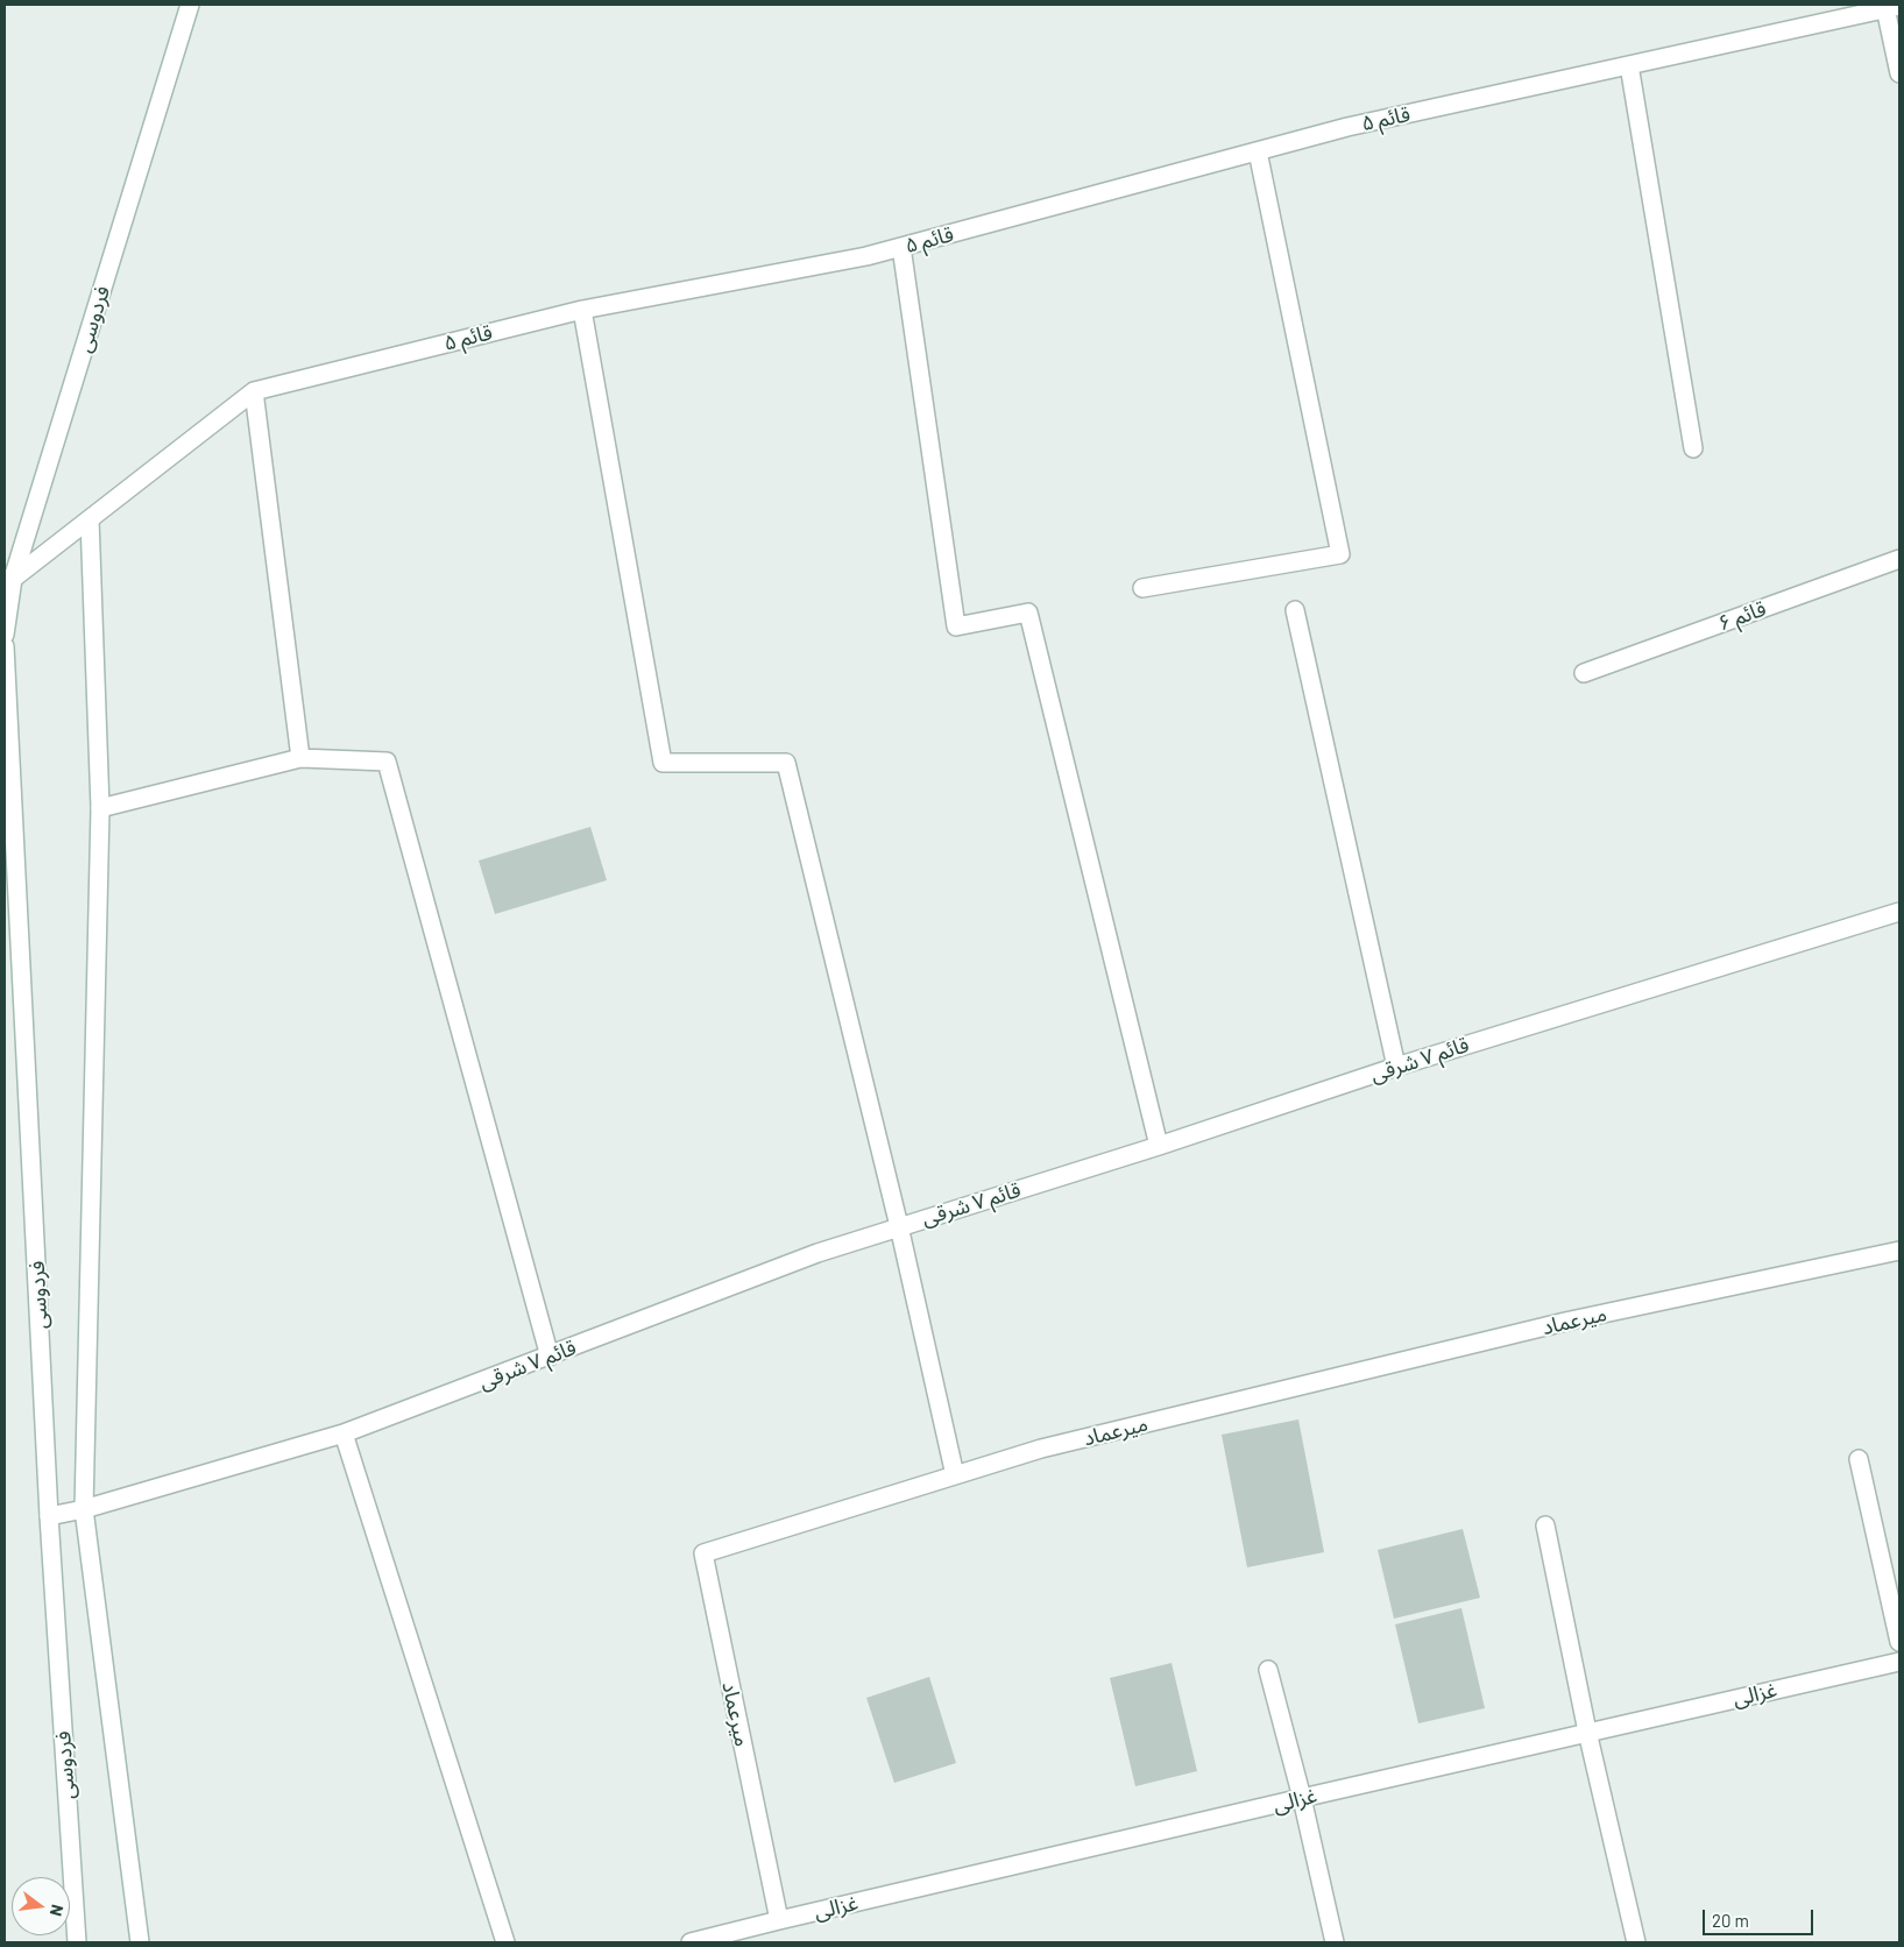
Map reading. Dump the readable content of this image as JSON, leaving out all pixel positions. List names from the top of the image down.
{
  "streets": {
    "street": [
      "قائم ۵",
      "فردوسی",
      "قائم ۶",
      "قائم ۷ شرقی",
      "میرعماد",
      "غزالی"
    ]
  },
  "crossings": [
    ["قائم ۵", "فردوسی"],
    ["فردوسی", "قائم ۷ شرقی"],
    ["میرعماد", "غزالی"]
  ],
  "scale_bar": "20 m",
  "north": "right"
}
